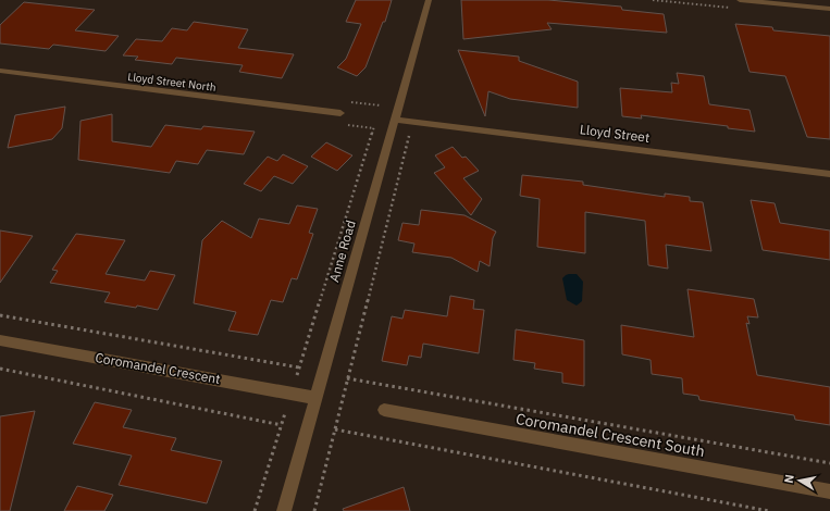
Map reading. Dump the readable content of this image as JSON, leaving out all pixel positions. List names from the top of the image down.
{
  "streets": {
    "street": [
      "Lloyd Street North",
      "Lloyd Street",
      "Anne Road",
      "Coromandel Crescent",
      "Coromandel Crescent South"
    ]
  },
  "crossings": [
    ["Lloyd Street", "Anne Road"],
    ["Anne Road", "Coromandel Crescent"]
  ],
  "north": "left"
}
